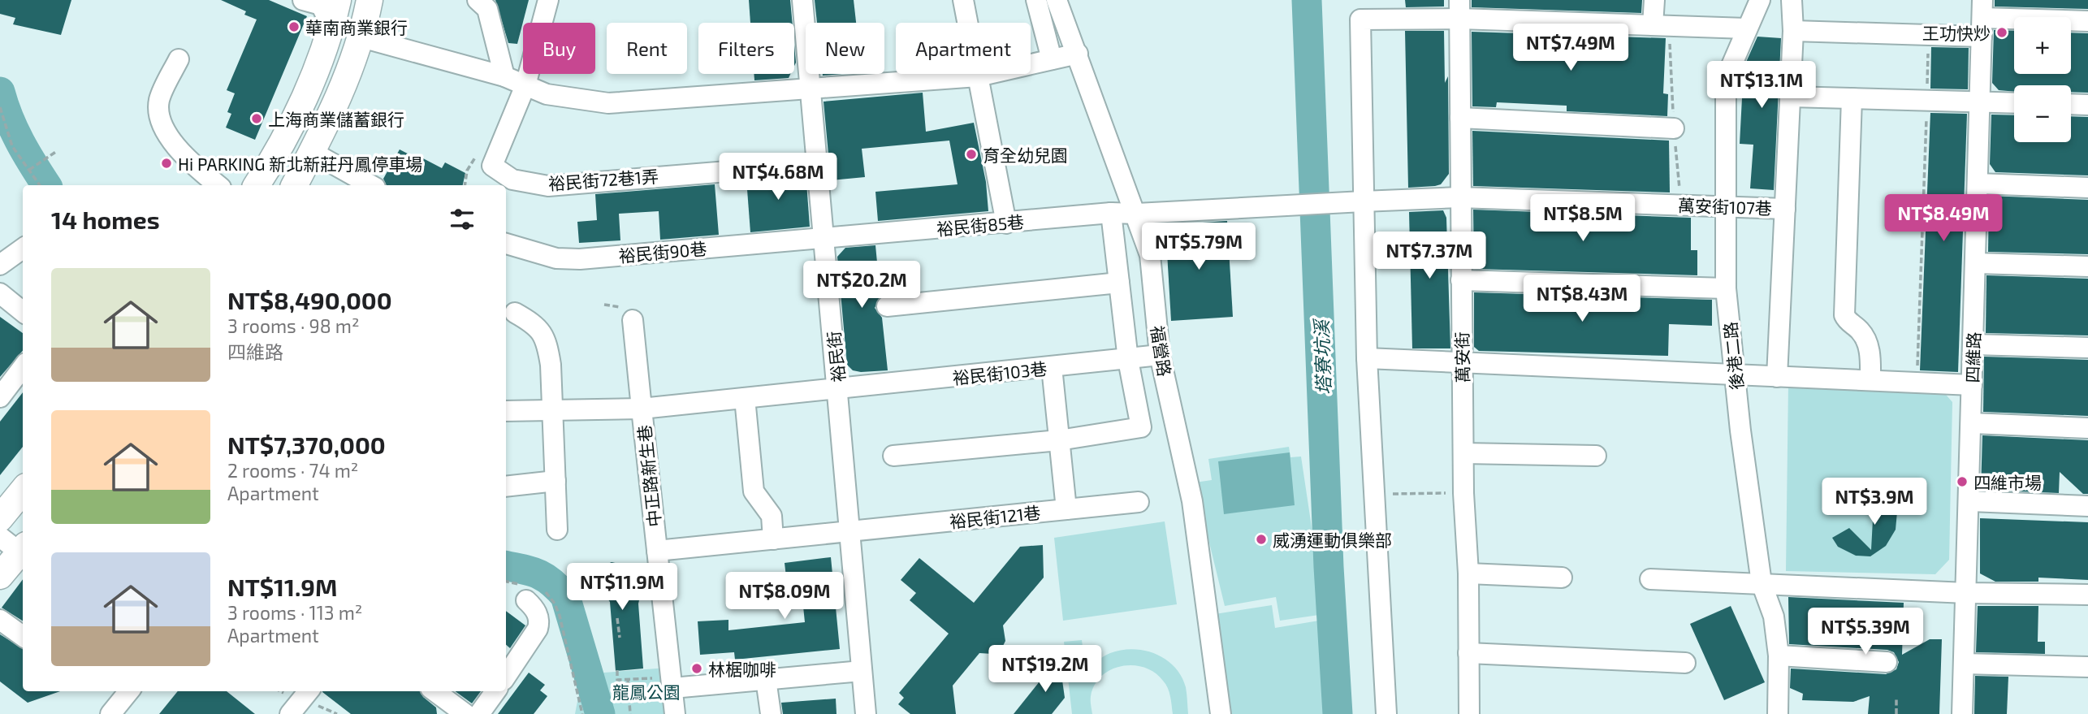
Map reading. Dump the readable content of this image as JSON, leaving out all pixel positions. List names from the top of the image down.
{
  "streets": {
    "street": [
      "裕民街72巷1弄",
      "萬安街107巷",
      "裕民街85巷",
      "裕民街90巷",
      "福營路",
      "後港二路",
      "裕民街",
      "萬安街",
      "四維路",
      "裕民街103巷",
      "中正路新生巷",
      "裕民街121巷"
    ]
  },
  "crossings": [
    ["萬安街107巷", "裕民街85巷"],
    ["萬安街107巷", "後港二路"],
    ["萬安街107巷", "萬安街"],
    ["裕民街85巷", "裕民街90巷"],
    ["裕民街85巷", "福營路"],
    ["裕民街85巷", "裕民街"],
    ["裕民街90巷", "裕民街"],
    ["福營路", "裕民街103巷"],
    ["裕民街", "裕民街103巷"],
    ["裕民街", "裕民街121巷"],
    ["裕民街103巷", "中正路新生巷"],
    ["中正路新生巷", "裕民街121巷"]
  ],
  "water": ["塔寮坑溪"],
  "parks": ["龍鳳公園"],
  "places": [
    "華南商業銀行",
    "王功快炒",
    "上海商業儲蓄銀行",
    "育全幼兒園",
    "Hi PARKING 新北新莊丹鳳停車場",
    "四維市場",
    "威湧運動俱樂部",
    "林椐咖啡"
  ],
  "page": {
    "map_buttons": ["+", "−"],
    "chip": [
      "Buy",
      "Rent",
      "Filters",
      "New",
      "Apartment"
    ],
    "price": [
      "NT$7.49M",
      "NT$13.1M",
      "NT$4.68M",
      "NT$8.5M",
      "NT$8.49M",
      "NT$5.79M",
      "NT$7.37M",
      "NT$20.2M",
      "NT$8.43M",
      "NT$3.9M",
      "NT$11.9M",
      "NT$8.09M",
      "NT$5.39M",
      "NT$19.2M"
    ],
    "heading": "14 homes",
    "list": [
      {
        "name": "NT$8,490,000",
        "note": "3 rooms · 98 m² · 四維路"
      },
      {
        "name": "NT$7,370,000",
        "note": "2 rooms · 74 m² · Apartment"
      },
      {
        "name": "NT$11.9M",
        "note": "3 rooms · 113 m² · Apartment"
      }
    ]
  }
}
